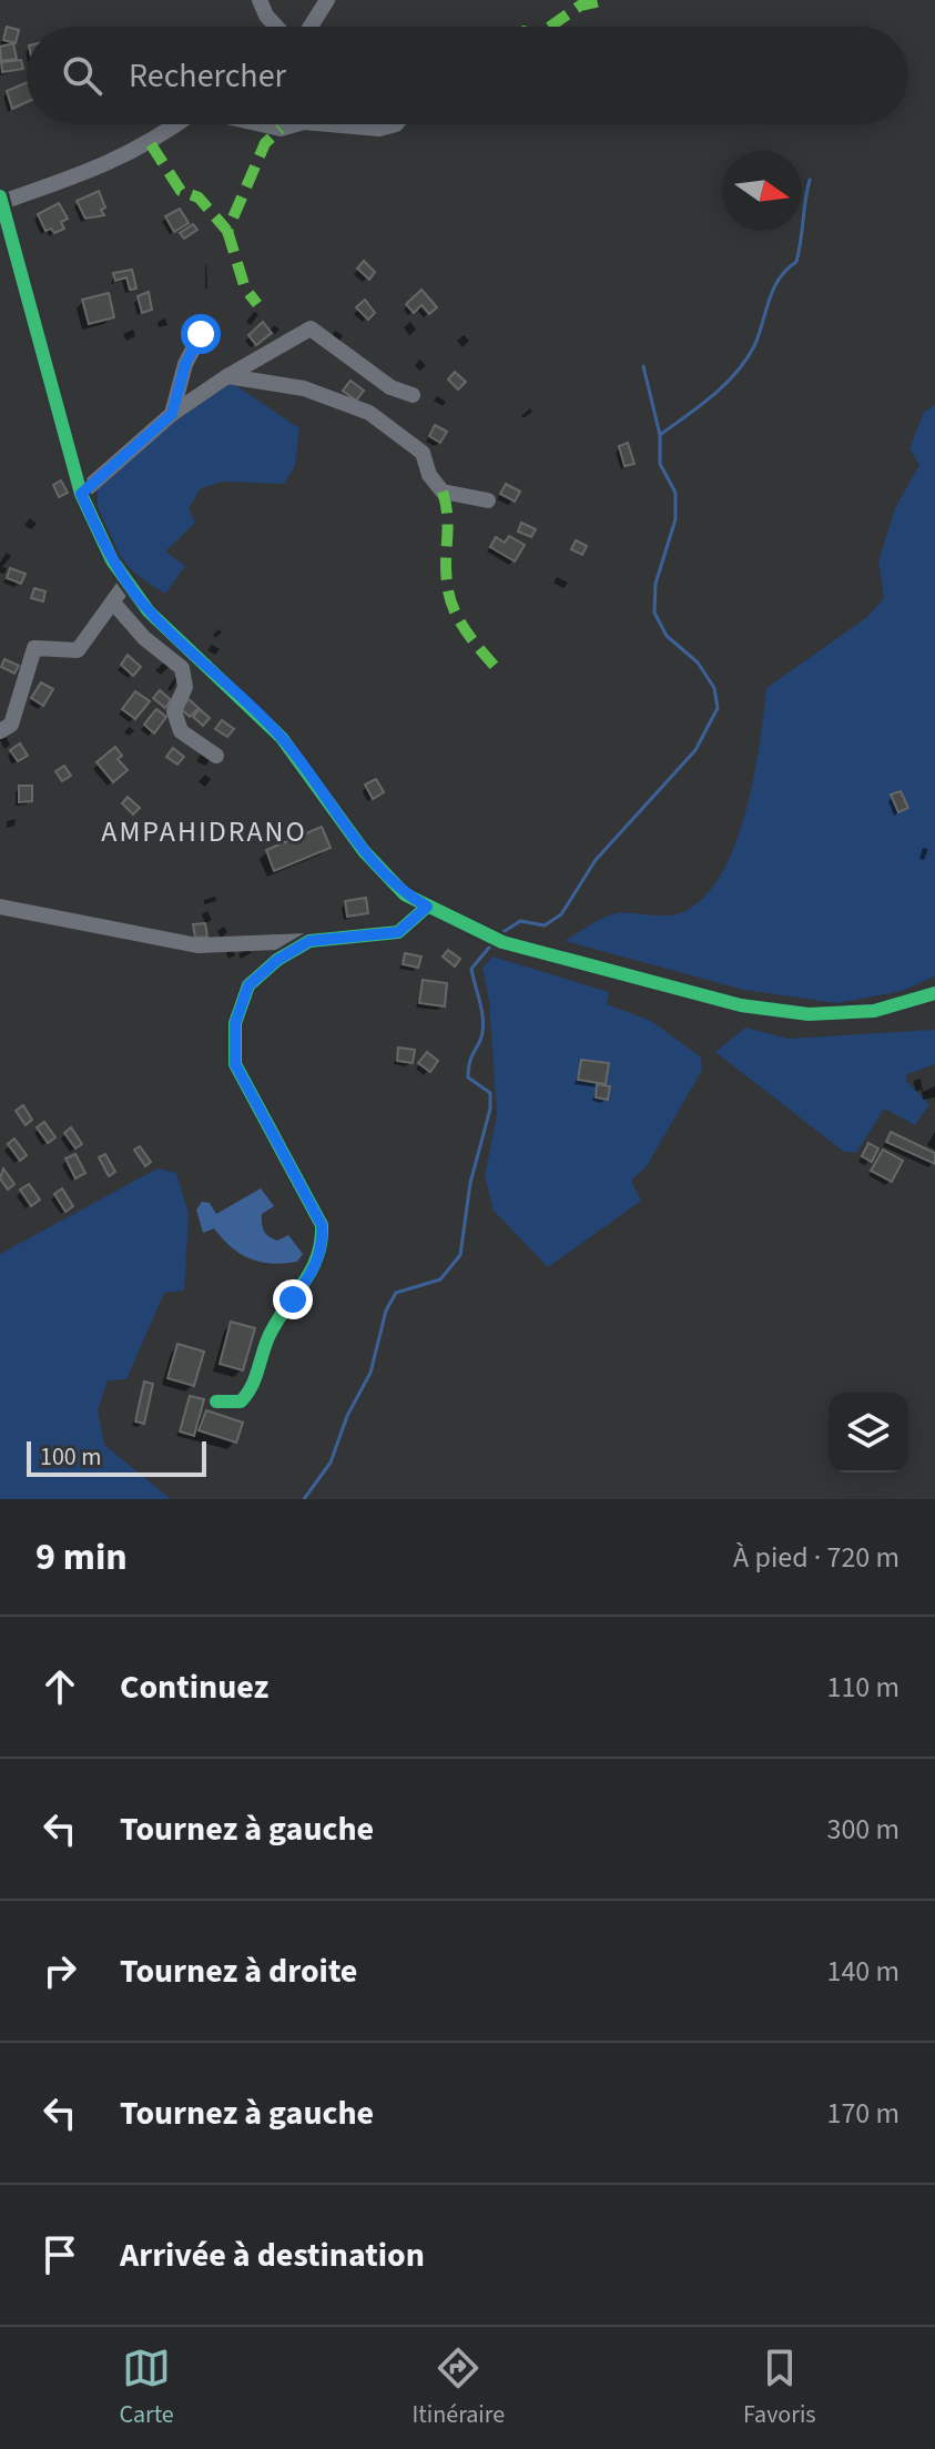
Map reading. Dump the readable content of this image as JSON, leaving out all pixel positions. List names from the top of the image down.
{
  "districts": ["AMPAHIDRANO"],
  "scale_bar": "100 m",
  "north": "right",
  "page": {
    "search": "Rechercher",
    "scale": "100 m",
    "heading": ["9 min", "À pied · 720 m"],
    "list": [
      ["Continuez", "110 m"],
      ["Tournez à gauche", "300 m"],
      ["Tournez à droite", "140 m"],
      ["Tournez à gauche", "170 m"],
      "Arrivée à destination"
    ],
    "nav": ["Carte", "Itinéraire", "Favoris"]
  }
}
